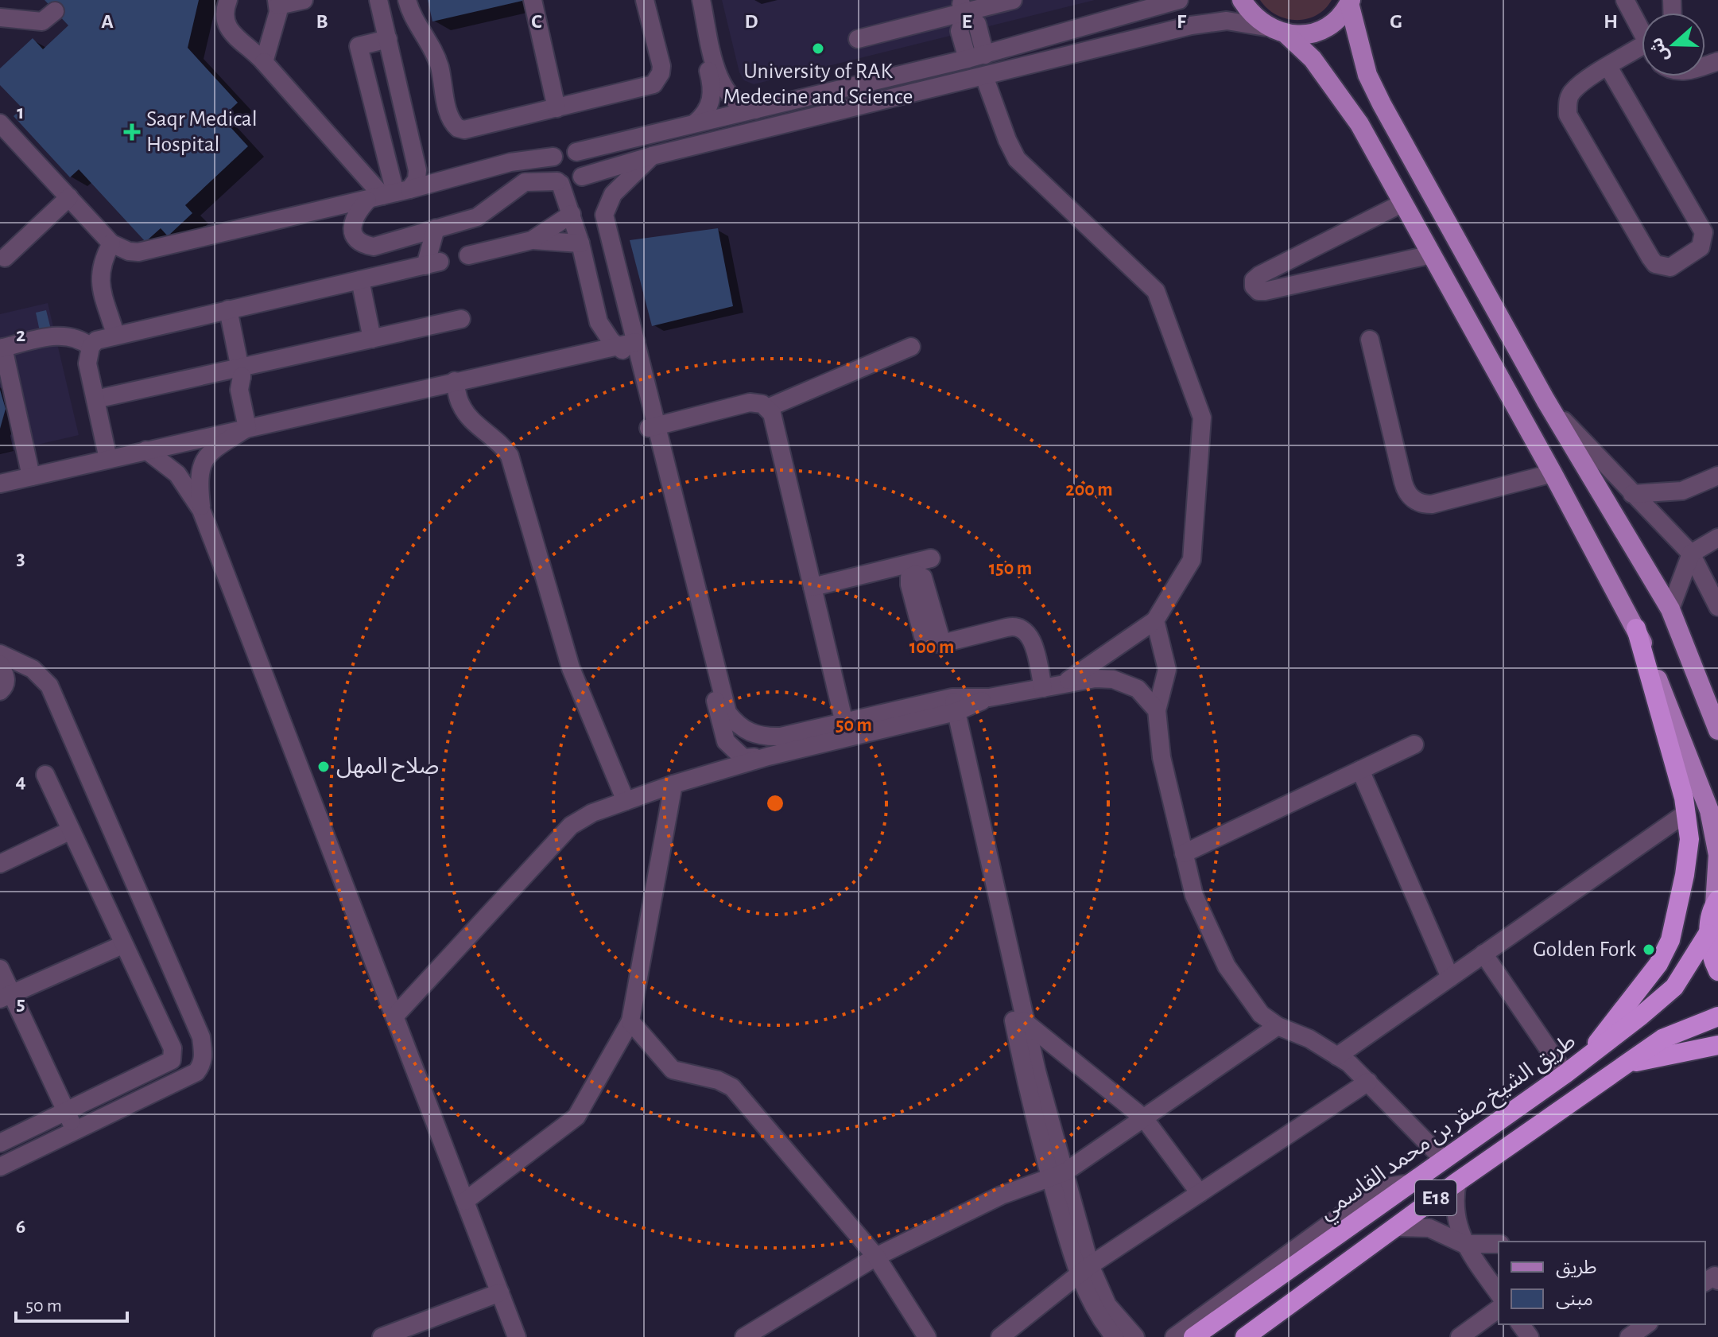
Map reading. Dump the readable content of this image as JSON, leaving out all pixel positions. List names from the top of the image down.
{
  "streets": {
    "highway": ["طريق الشيخ صقر بن محمد القاسمي", "E18"]
  },
  "places": {
    "other": ["University of RAK Medecine and Science", "صلاح المهل", "Golden Fork"],
    "health": ["Saqr Medical Hospital"]
  },
  "legend": ["طريق", "مبنى"],
  "scale_bar": "50 m",
  "north": "left",
  "grid": {
    "columns": [
      "A",
      "B",
      "C",
      "D",
      "E",
      "F",
      "G",
      "H"
    ],
    "rows": [
      "1",
      "2",
      "3",
      "4",
      "5",
      "6"
    ]
  },
  "rings": [
    "200 m",
    "150 m",
    "100 m",
    "50 m"
  ]
}
